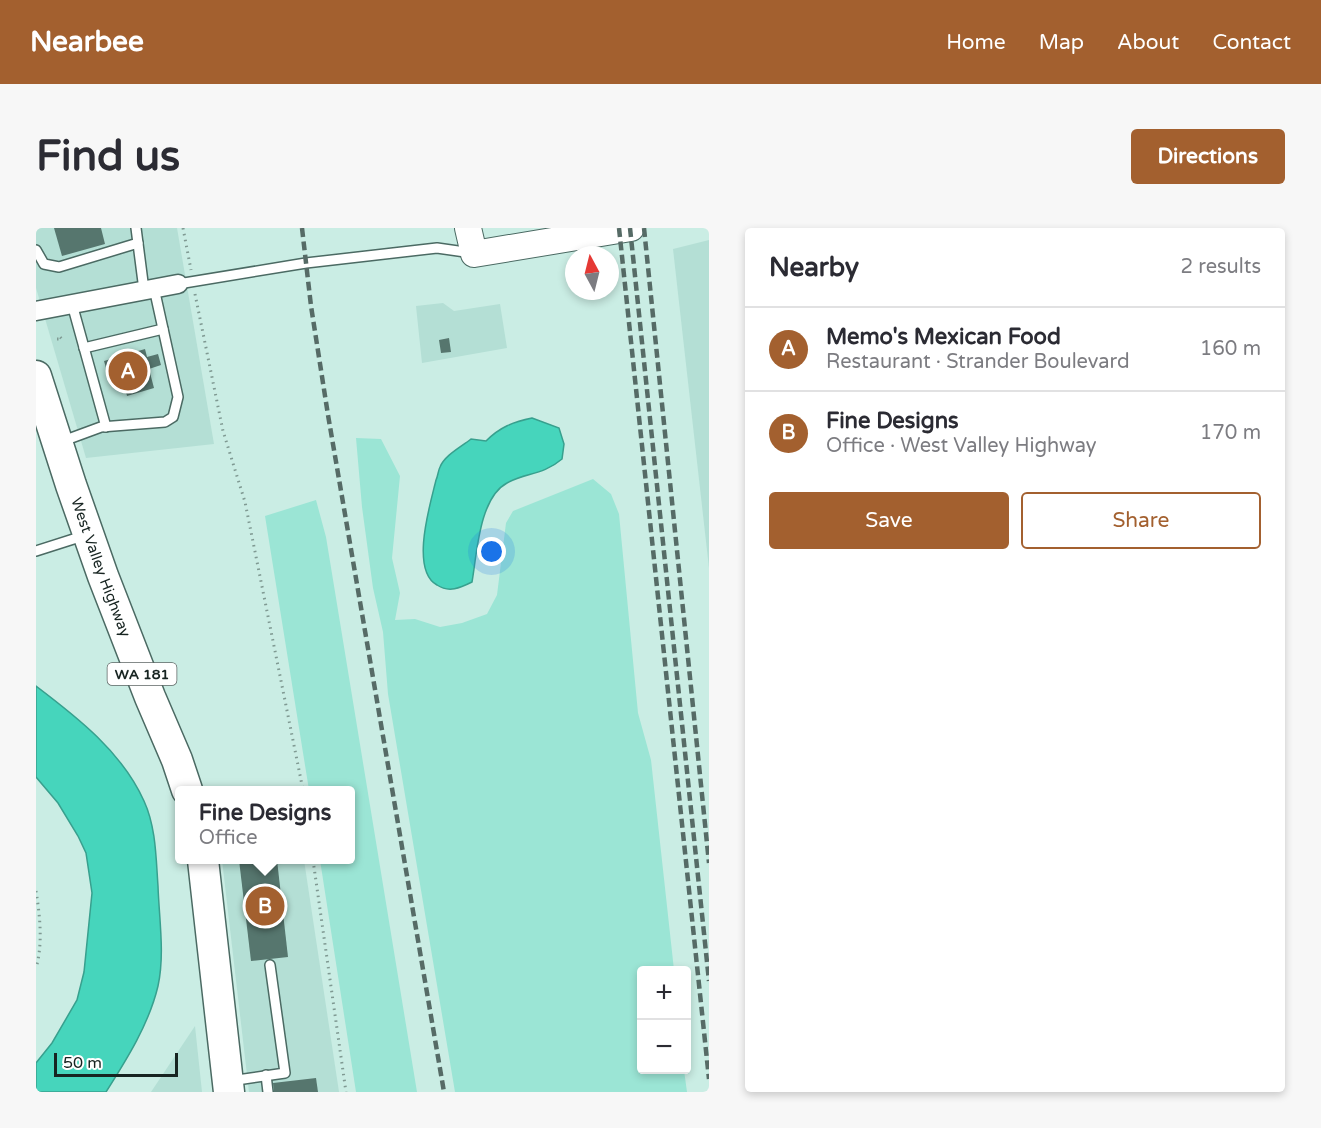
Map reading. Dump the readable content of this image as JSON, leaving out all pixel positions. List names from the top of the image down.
{
  "streets": {
    "main road": ["West Valley Highway", "WA 181"]
  },
  "scale_bar": "50 m",
  "north": "top",
  "page": {
    "header": "Nearbee",
    "nav": [
      "Home",
      "Map",
      "About",
      "Contact"
    ],
    "buttons": [
      "Directions",
      ["Save", "Share"]
    ],
    "title": "Find us",
    "heading": ["Nearby", "2 results"],
    "list": [
      {
        "mark": "A",
        "name": "Memo's Mexican Food",
        "note": "Restaurant · Strander Boulevard",
        "value": "160 m"
      },
      {
        "mark": "B",
        "name": "Fine Designs",
        "note": "Office · West Valley Highway",
        "value": "170 m"
      }
    ],
    "pins": ["A", "B"],
    "popup": ["Fine Designs", "Office"],
    "map_buttons": ["+", "−"],
    "scale": "50 m"
  }
}
